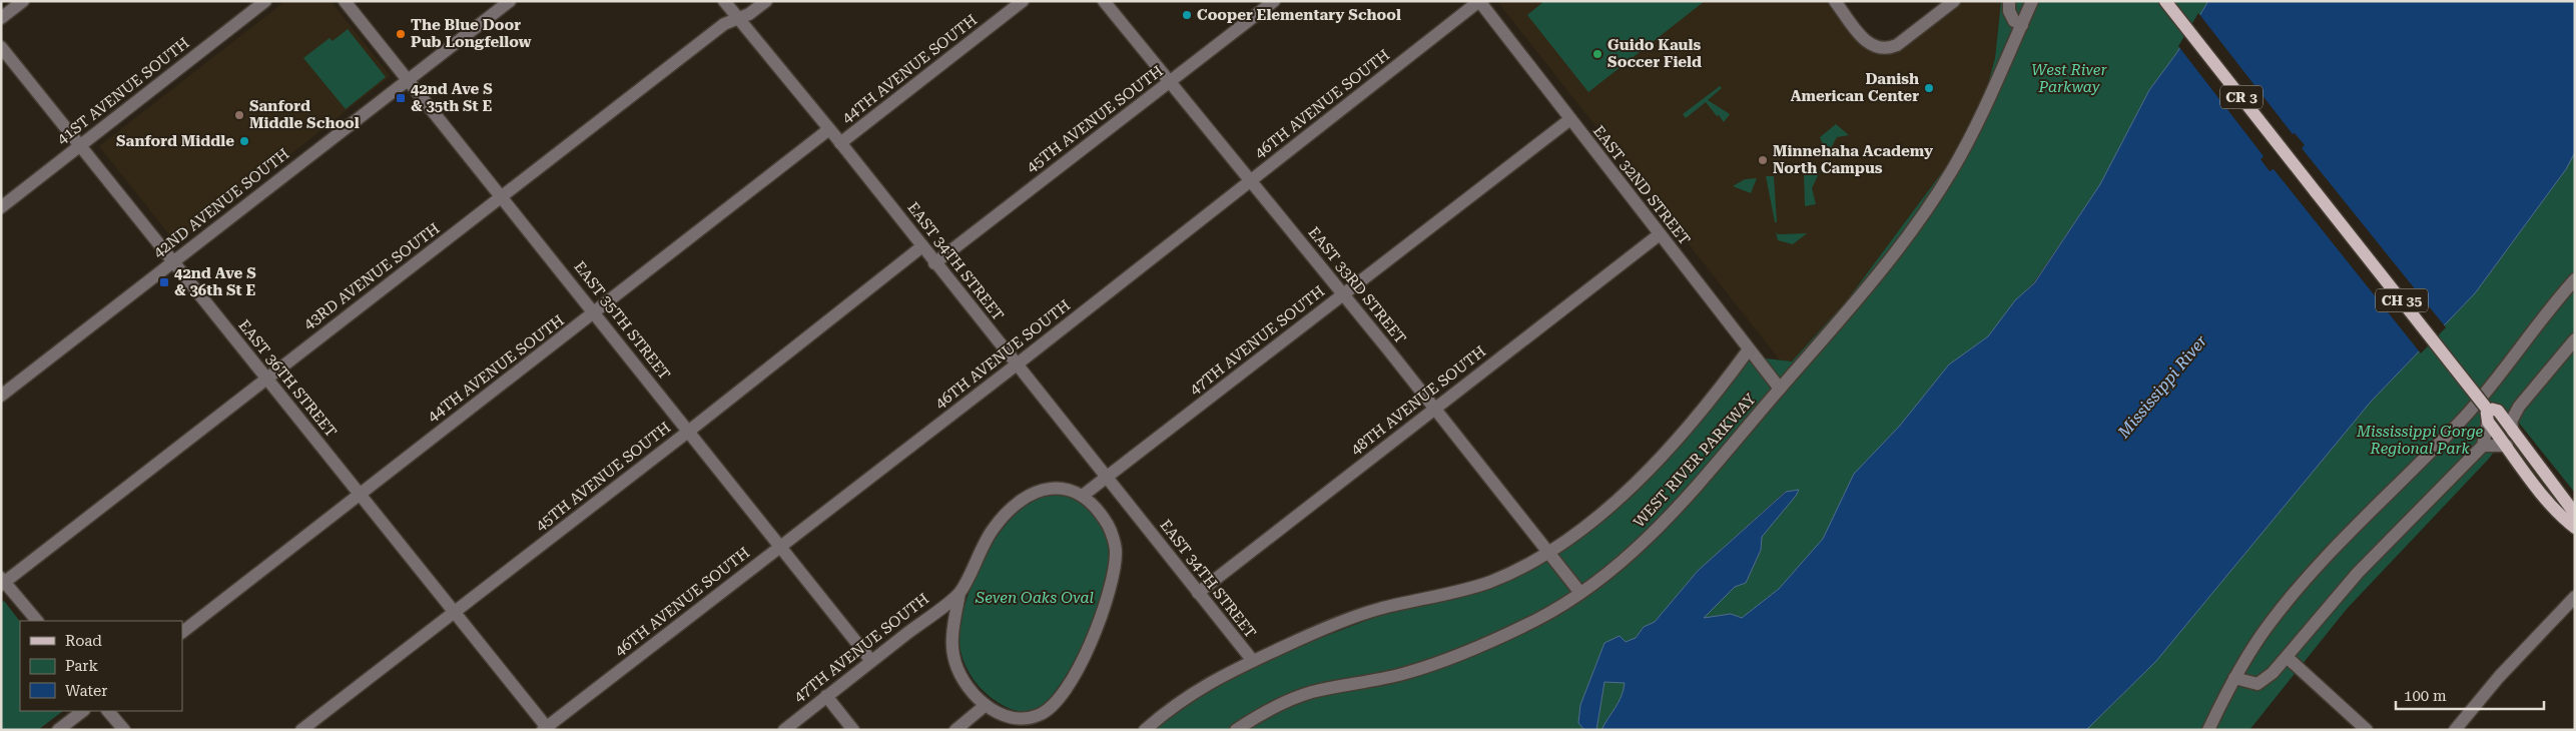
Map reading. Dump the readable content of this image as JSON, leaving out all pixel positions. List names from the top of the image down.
{
  "streets": {
    "main road": ["CR 3", "CH 35"],
    "street": [
      "44TH AVENUE SOUTH",
      "41ST AVENUE SOUTH",
      "46TH AVENUE SOUTH",
      "45TH AVENUE SOUTH",
      "EAST 32ND STREET",
      "42ND AVENUE SOUTH",
      "EAST 34TH STREET",
      "43RD AVENUE SOUTH",
      "EAST 33RD STREET",
      "EAST 35TH STREET",
      "47TH AVENUE SOUTH",
      "EAST 36TH STREET",
      "48TH AVENUE SOUTH",
      "WEST RIVER PARKWAY"
    ]
  },
  "crossings": [
    ["44TH AVENUE SOUTH", "EAST 34TH STREET"],
    ["44TH AVENUE SOUTH", "EAST 35TH STREET"],
    ["44TH AVENUE SOUTH", "EAST 36TH STREET"],
    ["41ST AVENUE SOUTH", "EAST 36TH STREET"],
    ["CR 3", "CH 35"],
    ["46TH AVENUE SOUTH", "EAST 32ND STREET"],
    ["46TH AVENUE SOUTH", "EAST 34TH STREET"],
    ["46TH AVENUE SOUTH", "EAST 33RD STREET"],
    ["46TH AVENUE SOUTH", "EAST 35TH STREET"],
    ["46TH AVENUE SOUTH", "EAST 36TH STREET"],
    ["45TH AVENUE SOUTH", "EAST 34TH STREET"],
    ["45TH AVENUE SOUTH", "EAST 33RD STREET"],
    ["45TH AVENUE SOUTH", "EAST 35TH STREET"],
    ["45TH AVENUE SOUTH", "EAST 36TH STREET"],
    ["EAST 32ND STREET", "47TH AVENUE SOUTH"],
    ["EAST 32ND STREET", "48TH AVENUE SOUTH"],
    ["EAST 32ND STREET", "WEST RIVER PARKWAY"],
    ["42ND AVENUE SOUTH", "EAST 35TH STREET"],
    ["42ND AVENUE SOUTH", "EAST 36TH STREET"],
    ["EAST 34TH STREET", "43RD AVENUE SOUTH"],
    ["EAST 34TH STREET", "47TH AVENUE SOUTH"],
    ["EAST 34TH STREET", "48TH AVENUE SOUTH"],
    ["43RD AVENUE SOUTH", "EAST 35TH STREET"],
    ["43RD AVENUE SOUTH", "EAST 36TH STREET"],
    ["EAST 33RD STREET", "47TH AVENUE SOUTH"],
    ["EAST 33RD STREET", "48TH AVENUE SOUTH"],
    ["EAST 33RD STREET", "WEST RIVER PARKWAY"],
    ["EAST 35TH STREET", "47TH AVENUE SOUTH"]
  ],
  "water": ["Mississippi River"],
  "parks": ["West River Parkway", "Mississippi Gorge Regional Park", "Seven Oaks Oval"],
  "places": {
    "other": [
      "Cooper Elementary School",
      "The Blue Door Pub Longfellow",
      "Guido Kauls Soccer Field",
      "Danish American Center",
      "Sanford Middle School",
      "Sanford Middle",
      "Minnehaha Academy North Campus"
    ],
    "transit": ["42nd Ave S & 35th St E", "42nd Ave S & 36th St E"]
  },
  "legend": ["Road", "Park", "Water"],
  "scale_bar": "100 m"
}
